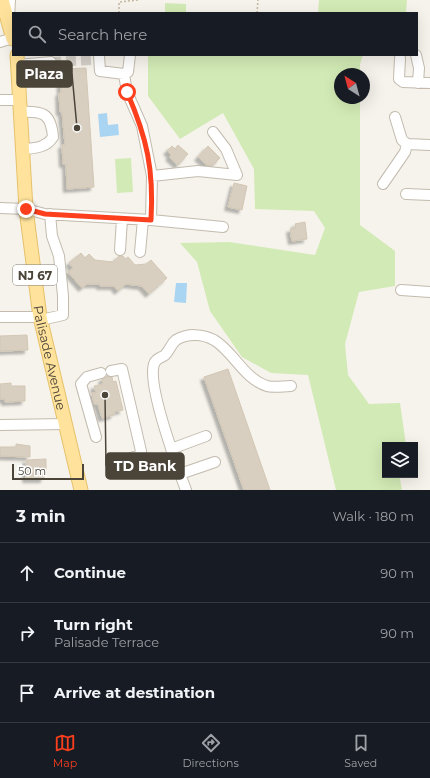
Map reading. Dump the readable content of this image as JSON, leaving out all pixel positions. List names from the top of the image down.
{
  "streets": {
    "main road": ["NJ 67", "Palisade Avenue"]
  },
  "places": ["Plaza", "TD Bank"],
  "scale_bar": "50 m",
  "north": "top left",
  "page": {
    "search": "Search here",
    "scale": "50 m",
    "heading": ["3 min", "Walk · 180 m"],
    "list": [
      ["Continue", "90 m"],
      ["Turn right", "Palisade Terrace", "90 m"],
      "Arrive at destination"
    ],
    "nav": ["Map", "Directions", "Saved"]
  }
}
